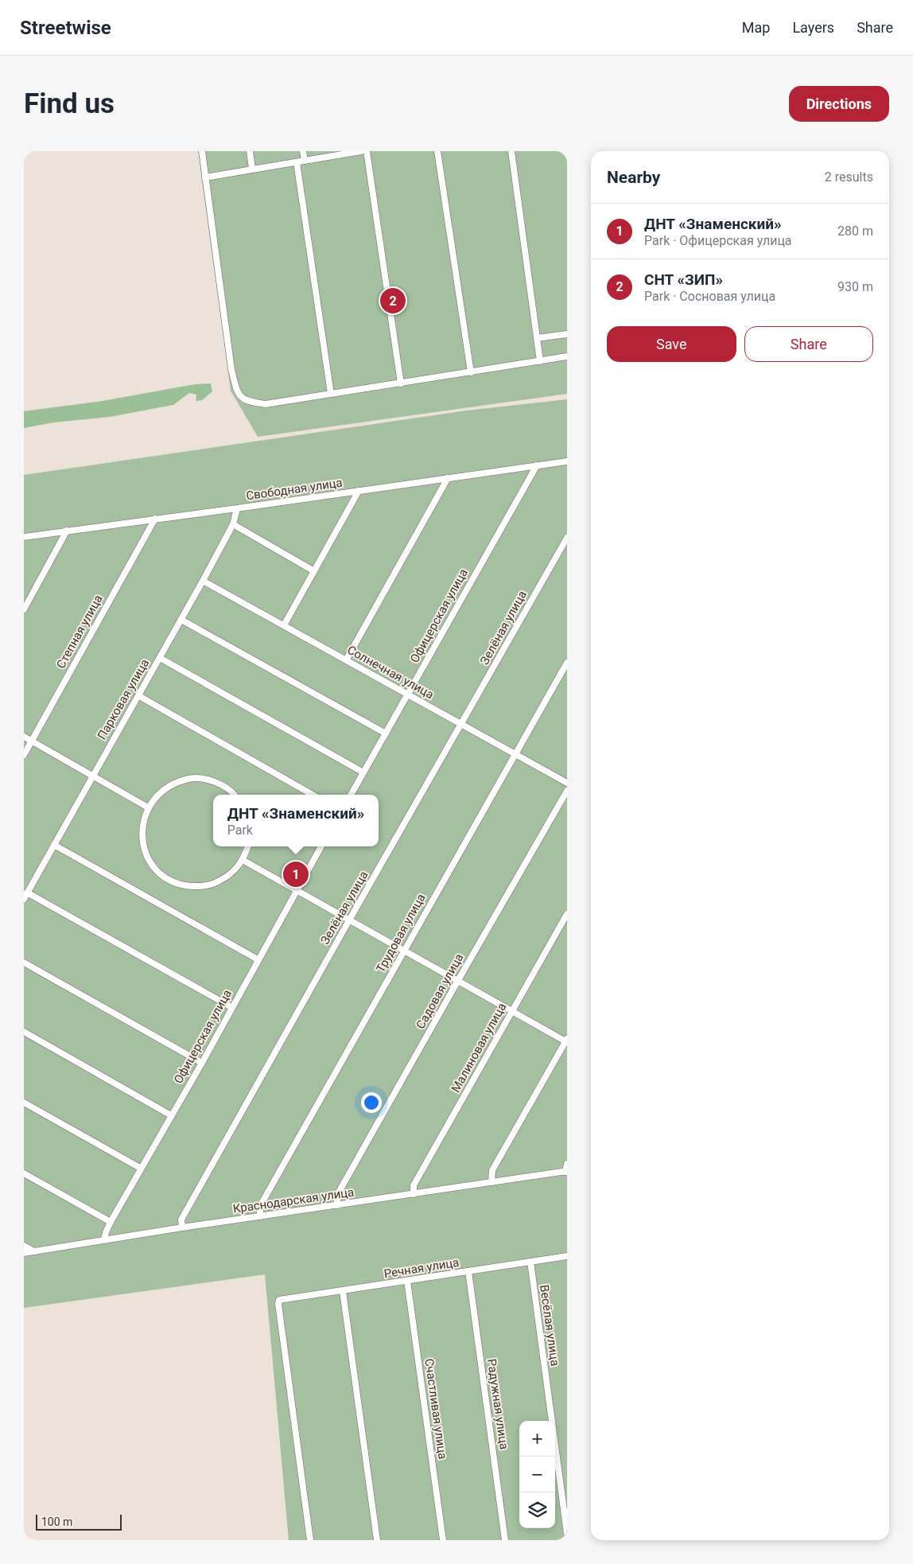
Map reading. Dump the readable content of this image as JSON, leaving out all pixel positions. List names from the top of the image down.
{
  "streets": {
    "street": [
      "Свободная улица",
      "Офицерская улица",
      "Зелёная улица",
      "Степная улица",
      "Солнечная улица",
      "Парковая улица",
      "Трудовая улица",
      "Садовая улица",
      "Малиновая улица",
      "Краснодарская улица",
      "Речная улица",
      "Весёлая улица",
      "Радужная улица",
      "Счастливая улица"
    ]
  },
  "crossings": [
    ["Свободная улица", "Офицерская улица"],
    ["Свободная улица", "Степная улица"],
    ["Свободная улица", "Парковая улица"],
    ["Офицерская улица", "Солнечная улица"],
    ["Офицерская улица", "Краснодарская улица"],
    ["Зелёная улица", "Солнечная улица"],
    ["Зелёная улица", "Краснодарская улица"],
    ["Солнечная улица", "Парковая улица"],
    ["Солнечная улица", "Трудовая улица"],
    ["Трудовая улица", "Краснодарская улица"],
    ["Садовая улица", "Краснодарская улица"],
    ["Малиновая улица", "Краснодарская улица"],
    ["Речная улица", "Весёлая улица"],
    ["Речная улица", "Радужная улица"],
    ["Речная улица", "Счастливая улица"]
  ],
  "scale_bar": "100 m",
  "page": {
    "header": "Streetwise",
    "nav": ["Map", "Layers", "Share"],
    "buttons": [
      "Directions",
      ["Save", "Share"]
    ],
    "title": "Find us",
    "heading": ["Nearby", "2 results"],
    "list": [
      {
        "mark": "1",
        "name": "ДНТ «Знаменский»",
        "note": "Park · Офицерская улица",
        "value": "280 m"
      },
      {
        "mark": "2",
        "name": "СНТ «ЗИП»",
        "note": "Park · Сосновая улица",
        "value": "930 m"
      }
    ],
    "pins": ["2", "1"],
    "popup": ["ДНТ «Знаменский»", "Park"],
    "map_buttons": ["+", "−"],
    "scale": "100 m"
  }
}
